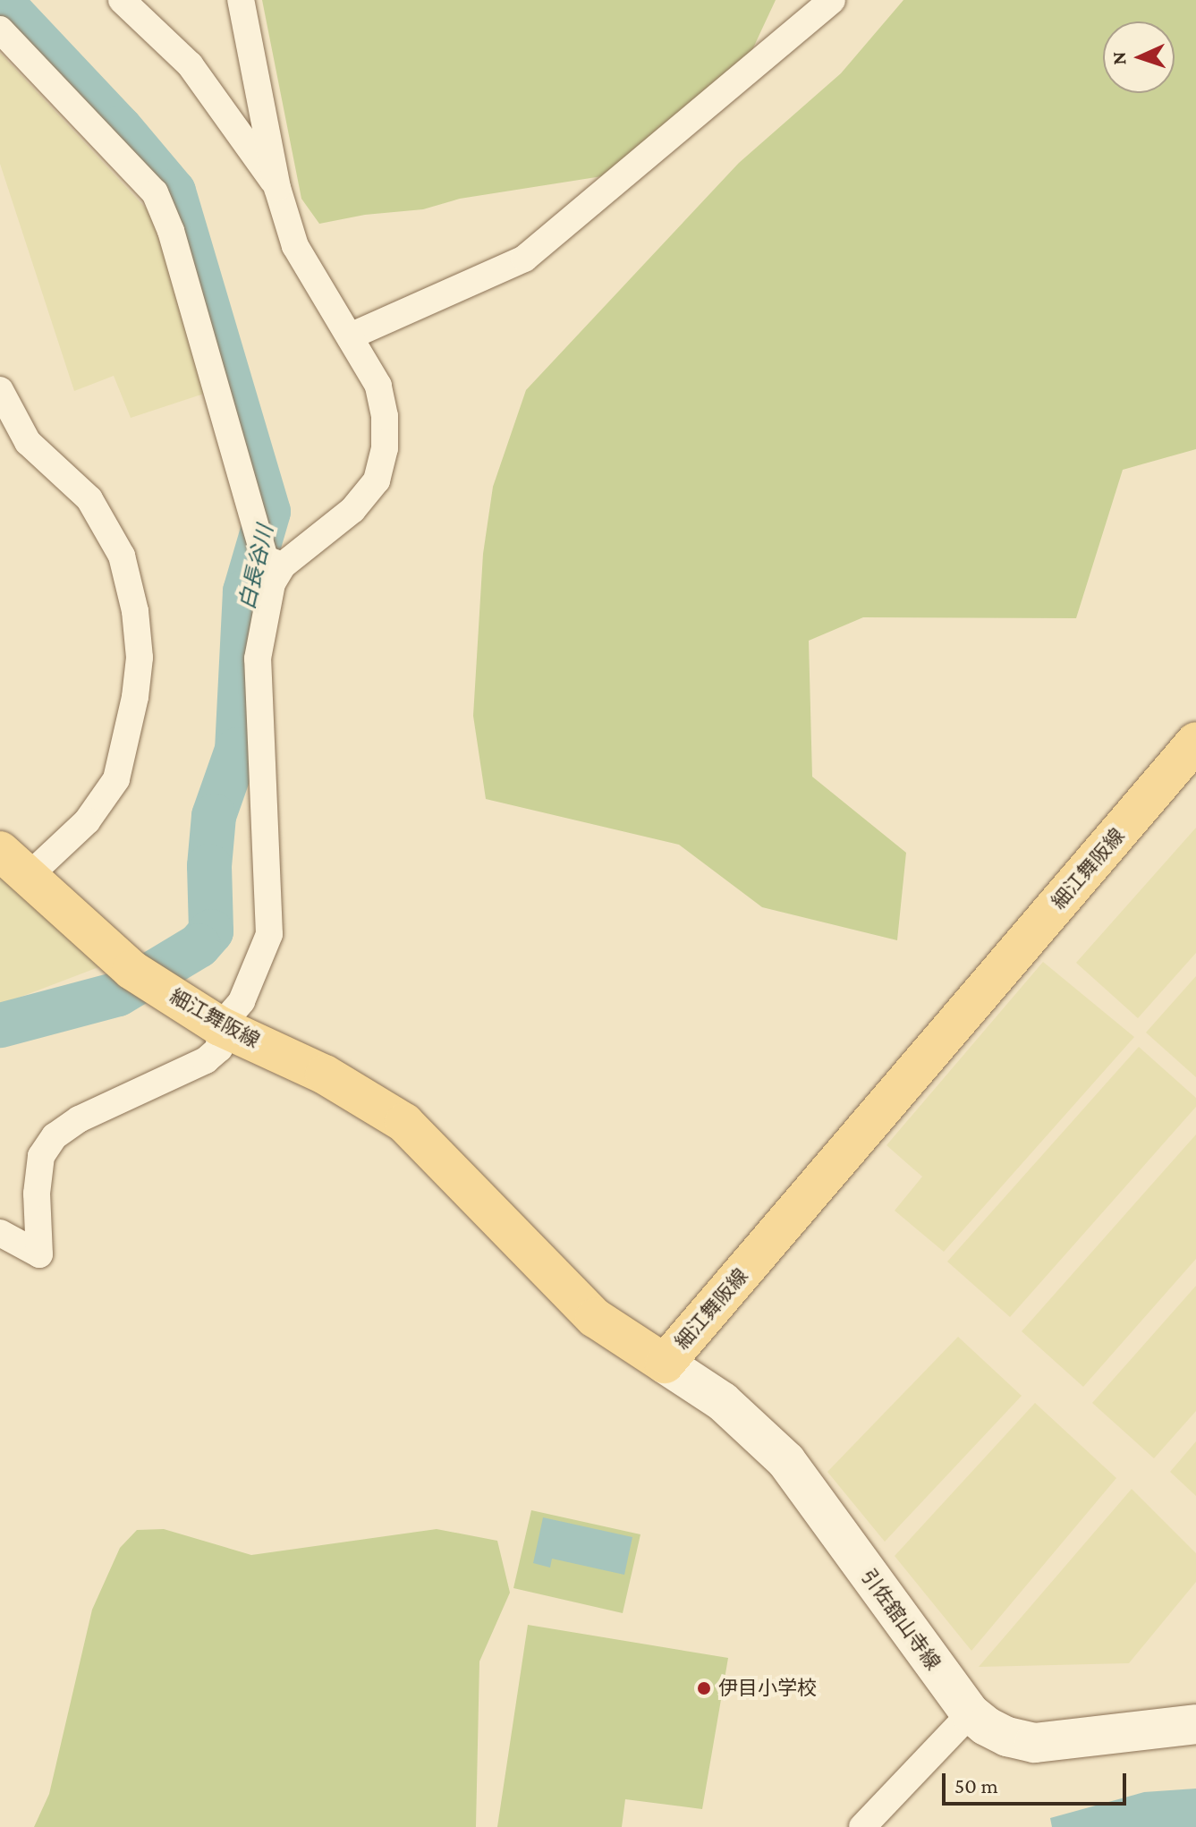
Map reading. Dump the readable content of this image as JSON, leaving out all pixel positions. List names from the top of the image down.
{
  "streets": {
    "main road": ["細江舞阪線", "引佐舘山寺線"]
  },
  "crossings": [
    ["細江舞阪線", "引佐舘山寺線"]
  ],
  "water": ["白長谷川"],
  "places": ["伊目小学校"],
  "scale_bar": "50 m",
  "north": "left"
}
